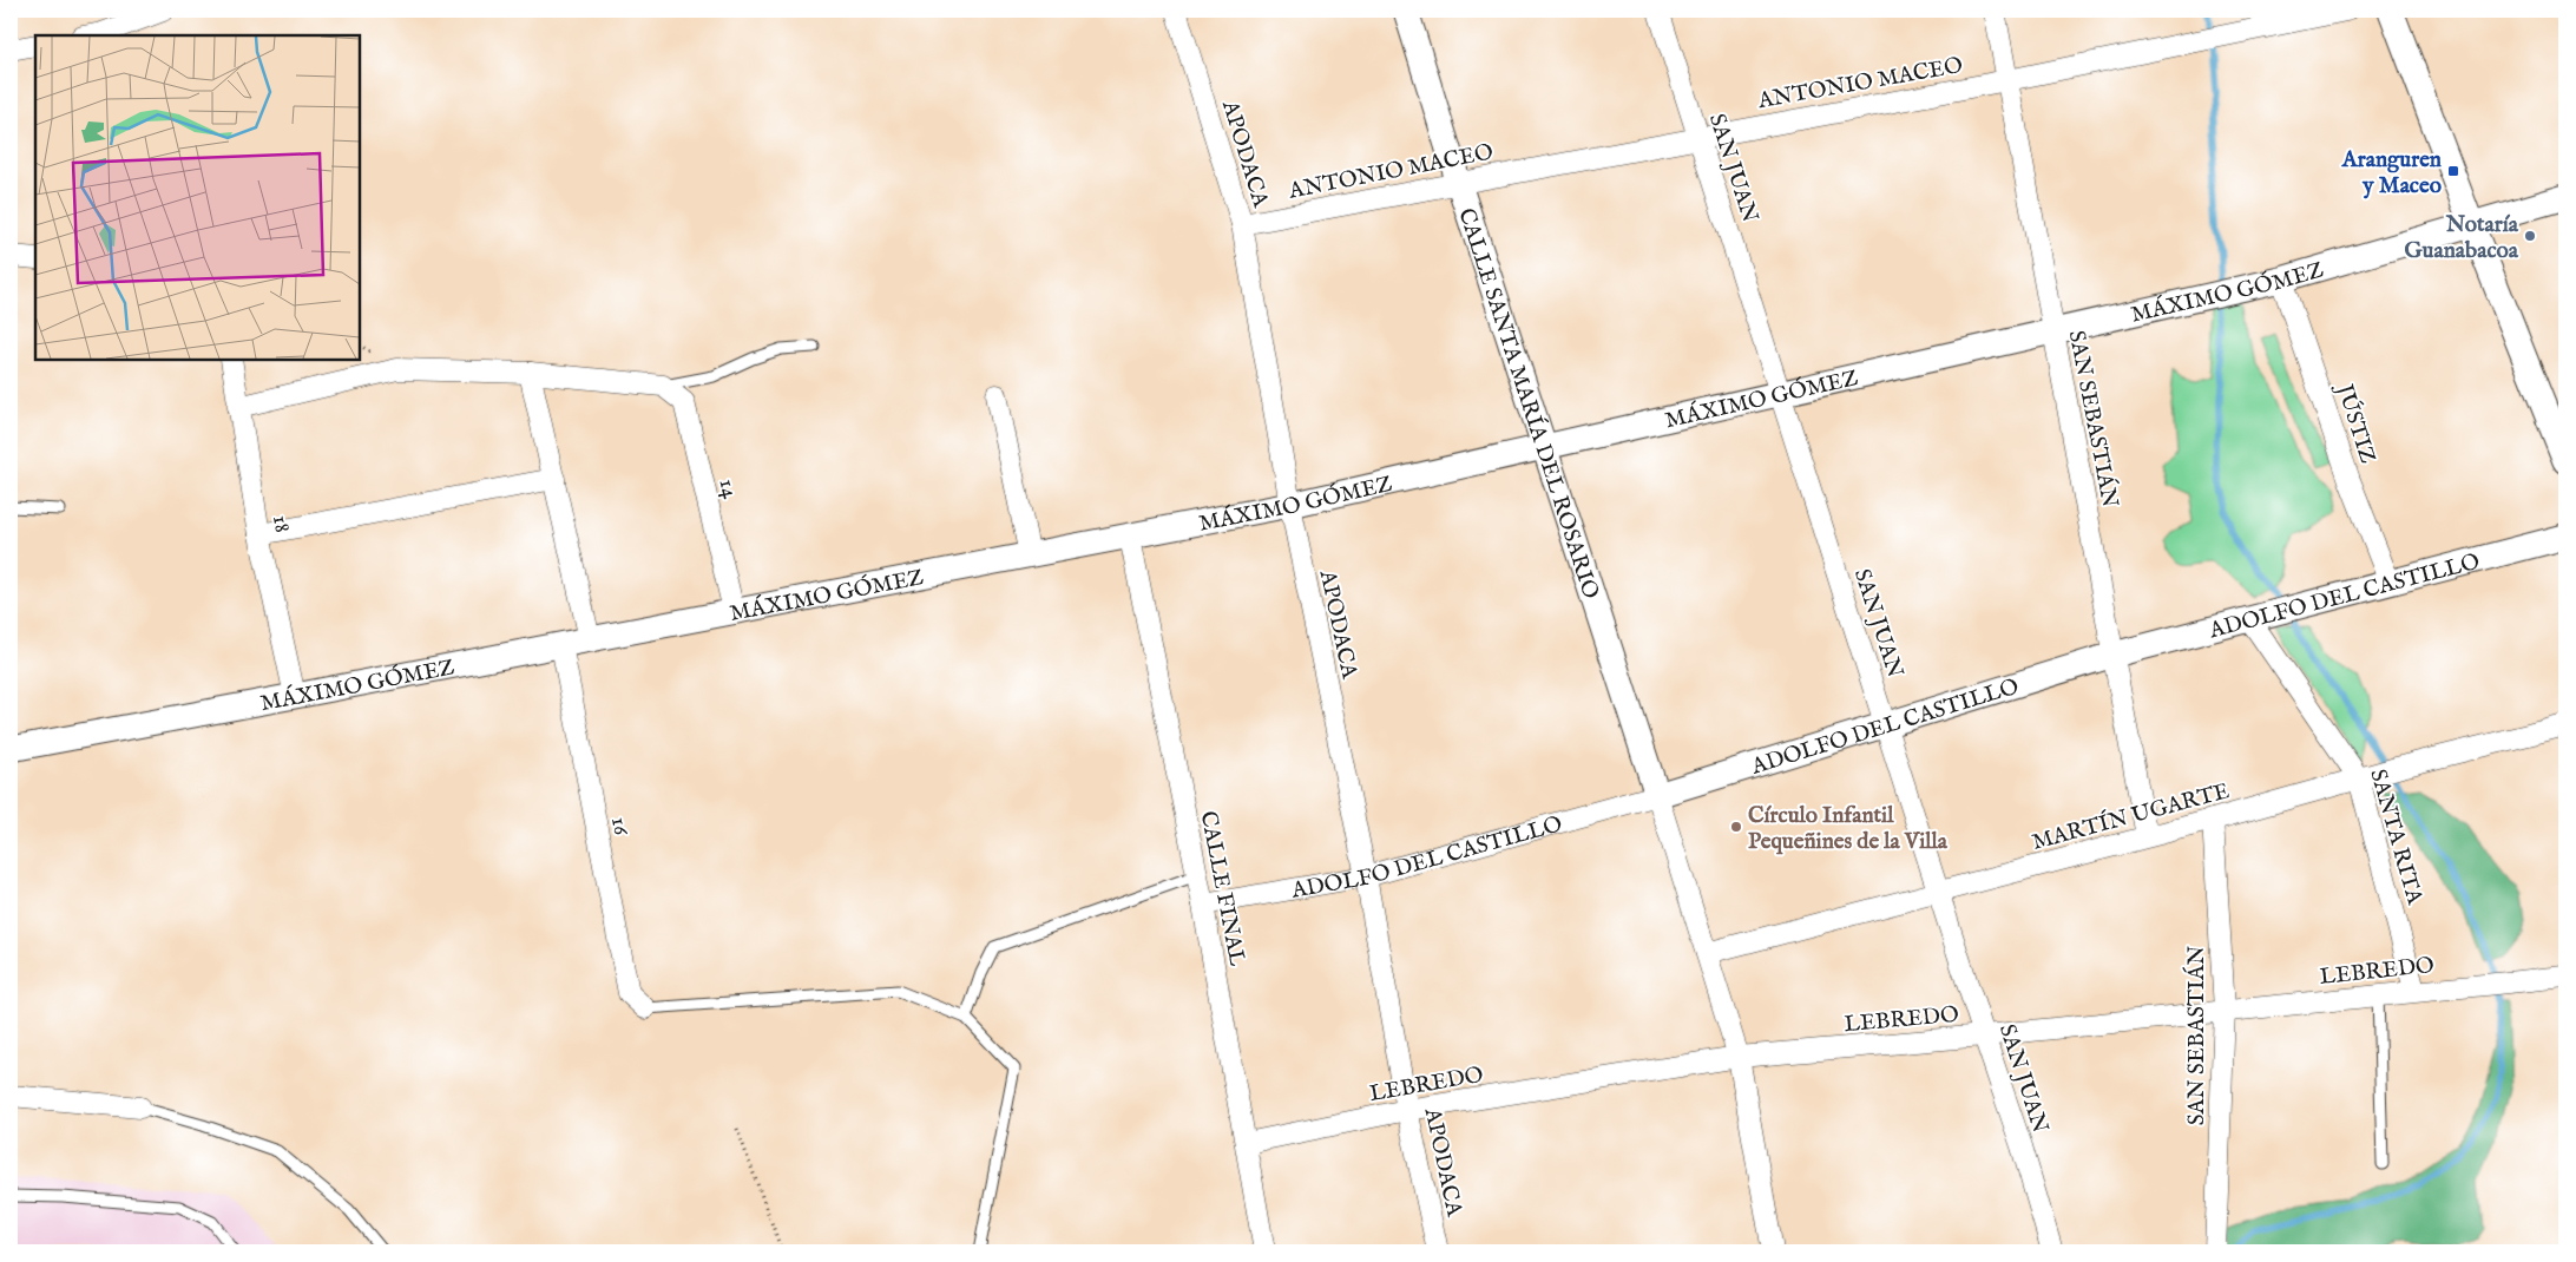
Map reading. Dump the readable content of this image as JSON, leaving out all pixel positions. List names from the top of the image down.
{
  "streets": {
    "street": [
      "ANTONIO MACEO",
      "APODACA",
      "SAN JUAN",
      "MÁXIMO GÓMEZ",
      "CALLE SANTA MARÍA DEL ROSARIO",
      "SAN SEBASTIÁN",
      "JÚSTIZ",
      "14",
      "18",
      "ADOLFO DEL CASTILLO",
      "MARTÍN UGARTE",
      "16",
      "SANTA RITA",
      "CALLE FINAL",
      "LEBREDO"
    ]
  },
  "crossings": [
    ["ANTONIO MACEO", "APODACA"],
    ["ANTONIO MACEO", "SAN JUAN"],
    ["ANTONIO MACEO", "CALLE SANTA MARÍA DEL ROSARIO"],
    ["ANTONIO MACEO", "SAN SEBASTIÁN"],
    ["APODACA", "MÁXIMO GÓMEZ"],
    ["APODACA", "ADOLFO DEL CASTILLO"],
    ["APODACA", "LEBREDO"],
    ["SAN JUAN", "MÁXIMO GÓMEZ"],
    ["SAN JUAN", "ADOLFO DEL CASTILLO"],
    ["SAN JUAN", "MARTÍN UGARTE"],
    ["SAN JUAN", "LEBREDO"],
    ["MÁXIMO GÓMEZ", "CALLE SANTA MARÍA DEL ROSARIO"],
    ["MÁXIMO GÓMEZ", "SAN SEBASTIÁN"],
    ["MÁXIMO GÓMEZ", "JÚSTIZ"],
    ["MÁXIMO GÓMEZ", "14"],
    ["MÁXIMO GÓMEZ", "18"],
    ["MÁXIMO GÓMEZ", "16"],
    ["MÁXIMO GÓMEZ", "CALLE FINAL"],
    ["CALLE SANTA MARÍA DEL ROSARIO", "ADOLFO DEL CASTILLO"],
    ["SAN SEBASTIÁN", "ADOLFO DEL CASTILLO"],
    ["SAN SEBASTIÁN", "MARTÍN UGARTE"],
    ["SAN SEBASTIÁN", "LEBREDO"],
    ["JÚSTIZ", "ADOLFO DEL CASTILLO"],
    ["ADOLFO DEL CASTILLO", "SANTA RITA"],
    ["ADOLFO DEL CASTILLO", "CALLE FINAL"],
    ["MARTÍN UGARTE", "SANTA RITA"],
    ["SANTA RITA", "LEBREDO"],
    ["CALLE FINAL", "LEBREDO"]
  ],
  "places": {
    "transit": ["Aranguren y Maceo"],
    "other": ["Notaría Guanabacoa", "Círculo Infantil Pequeñines de la Villa"]
  }
}
